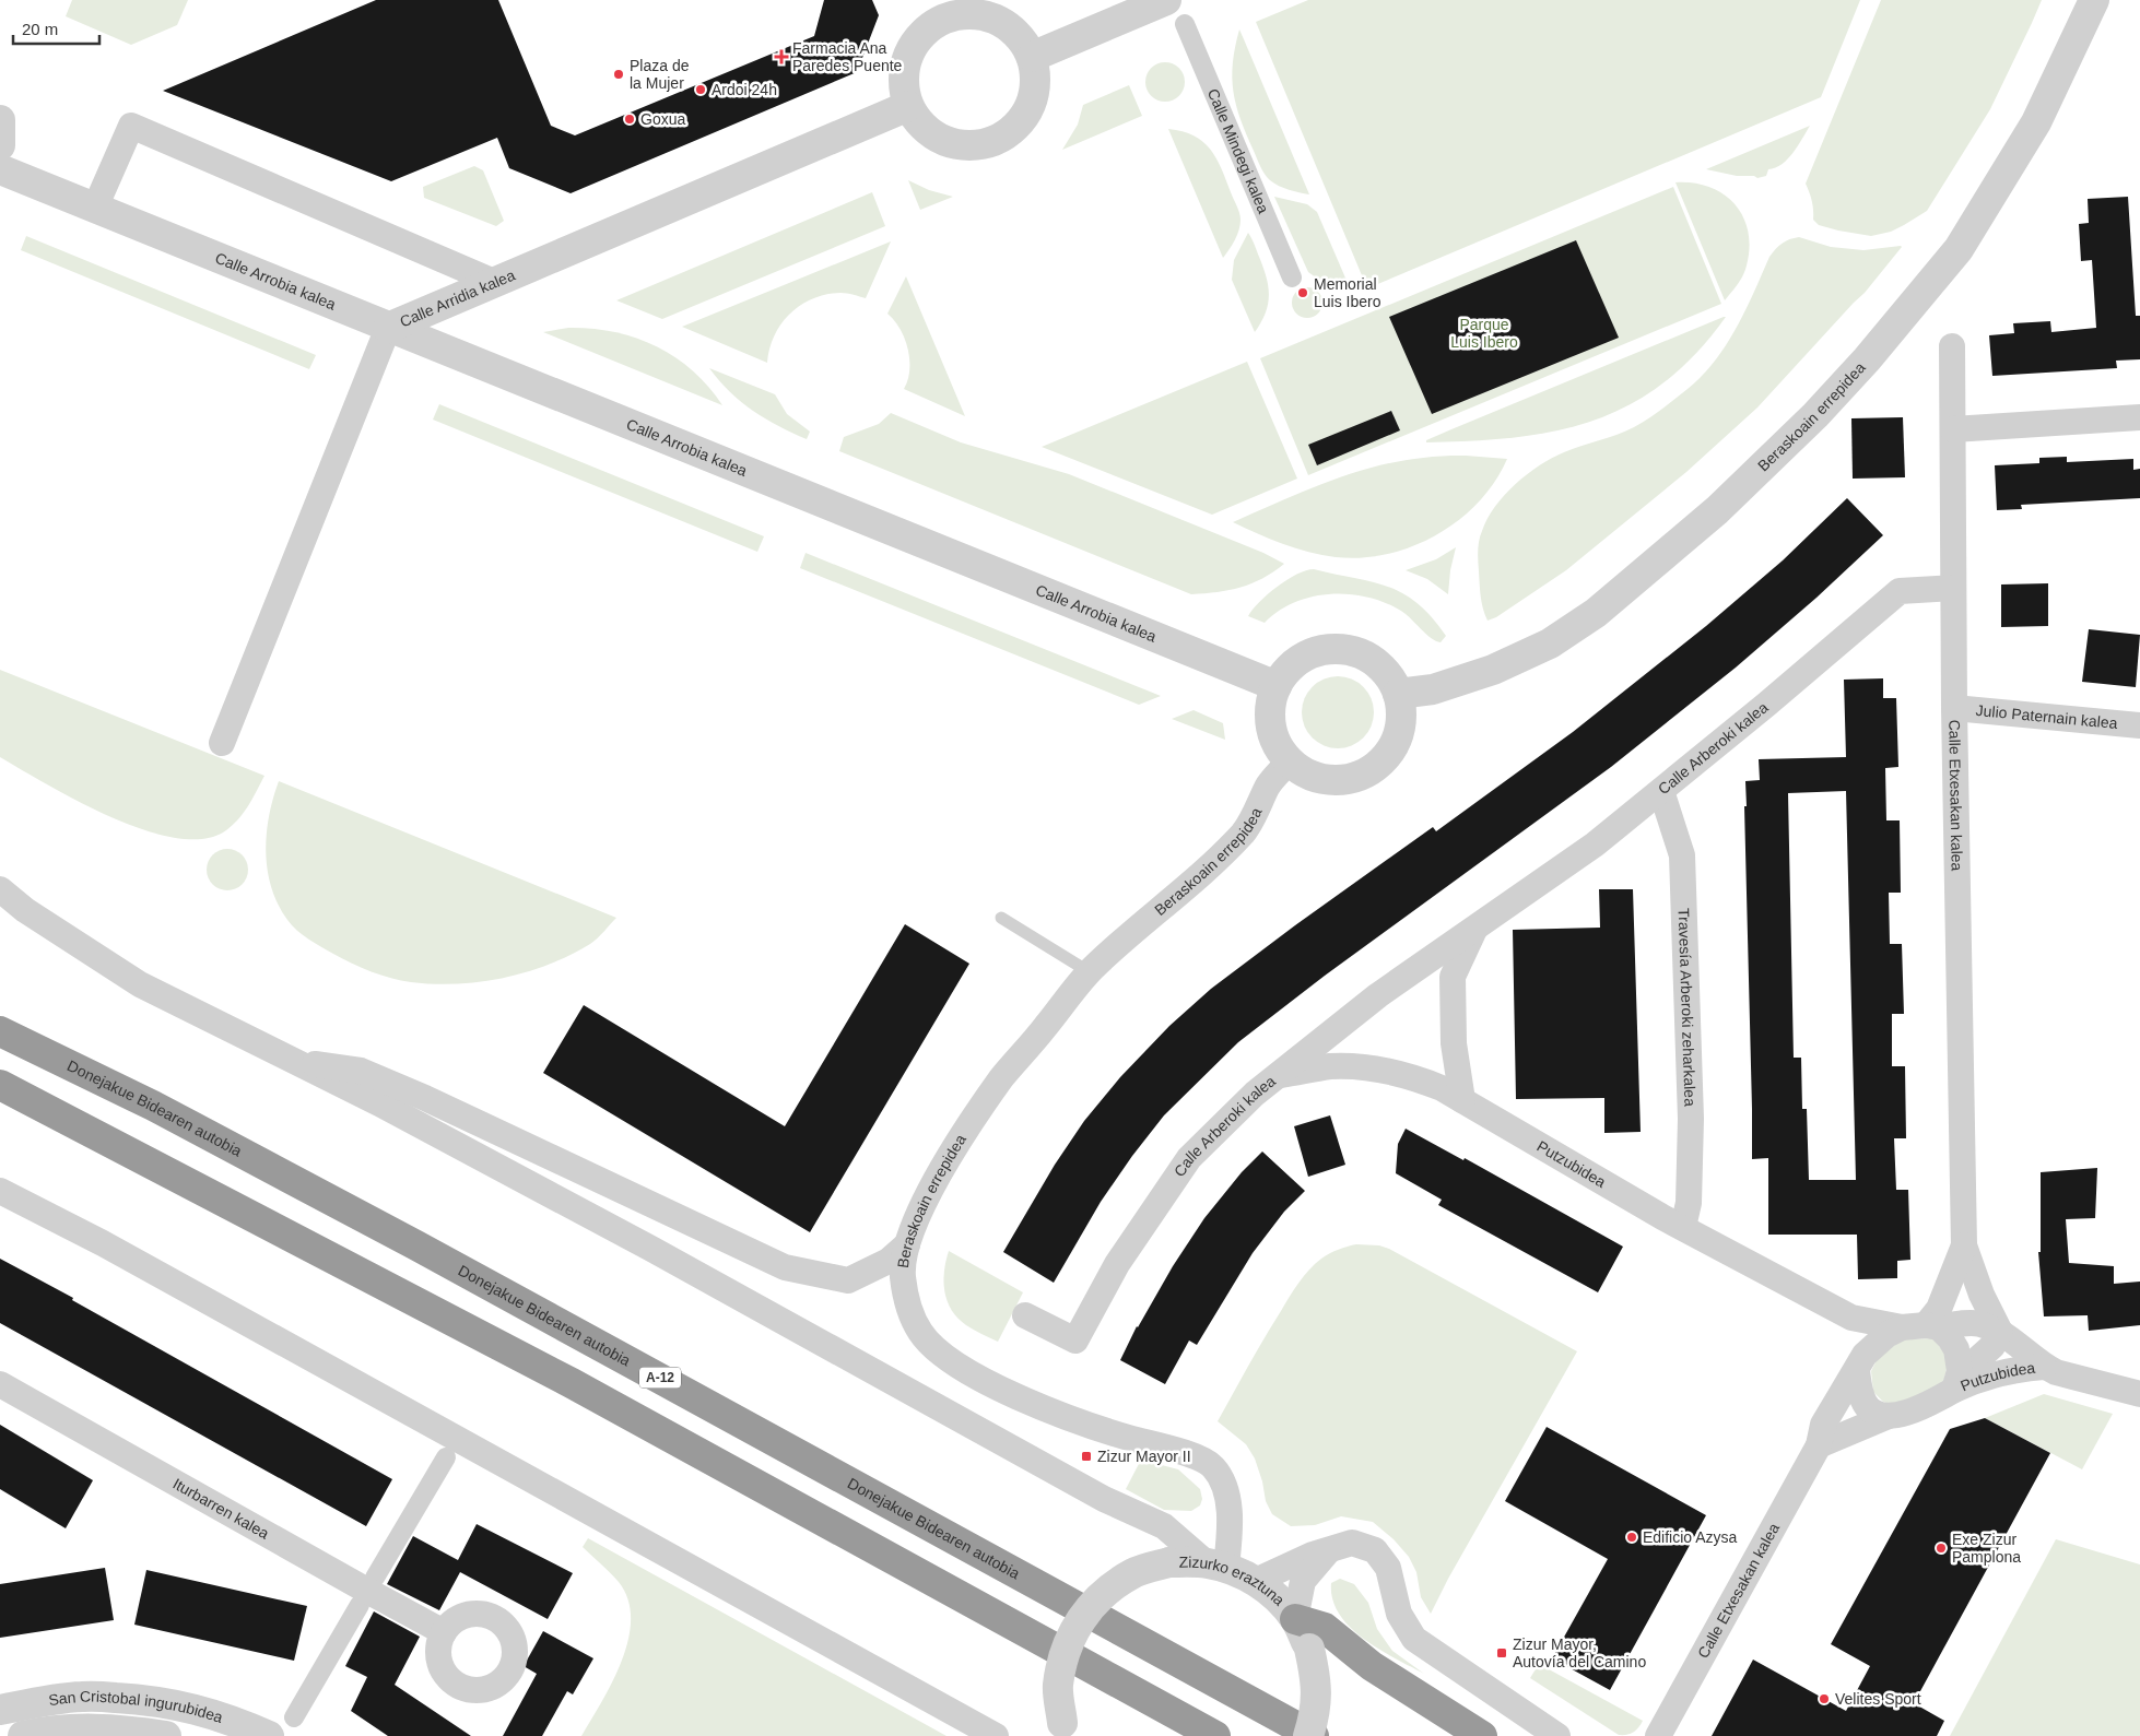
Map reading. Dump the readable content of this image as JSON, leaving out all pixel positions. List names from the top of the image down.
{
  "streets": {
    "highway": ["Donejakue Bidearen autobia", "A-12"],
    "street": [
      "Calle Mindegi kalea",
      "Calle Arrobia kalea",
      "Calle Arridia kalea",
      "Beraskoain errepidea",
      "Julio Paternain kalea",
      "Calle Arberoki kalea",
      "Calle Etxesakan kalea",
      "Travesía Arberoki zeharkalea",
      "Putzubidea",
      "Iturbarren kalea",
      "Zizurko eraztuna",
      "San Cristobal ingurubidea"
    ]
  },
  "crossings": [
    ["Calle Arrobia kalea", "Calle Arridia kalea"],
    ["Calle Arrobia kalea", "Beraskoain errepidea"],
    ["Beraskoain errepidea", "Zizurko eraztuna"],
    ["Julio Paternain kalea", "Calle Etxesakan kalea"],
    ["Calle Arberoki kalea", "Calle Etxesakan kalea"],
    ["Calle Arberoki kalea", "Travesía Arberoki zeharkalea"],
    ["Calle Arberoki kalea", "Putzubidea"],
    ["Calle Etxesakan kalea", "Putzubidea"],
    ["Travesía Arberoki zeharkalea", "Putzubidea"]
  ],
  "parks": ["Parque Luis Ibero"],
  "places": {
    "health": ["Farmacia Ana Paredes Puente"],
    "other": [
      "Plaza de la Mujer",
      "Ardoi 24h",
      "Goxua",
      "Memorial Luis Ibero",
      "Edificio Azysa",
      "Exe Zizur Pamplona",
      "Velites Sport"
    ],
    "transit": ["Zizur Mayor II", "Zizur Mayor, Autovía del Camino"]
  },
  "scale_bar": "20 m"
}
